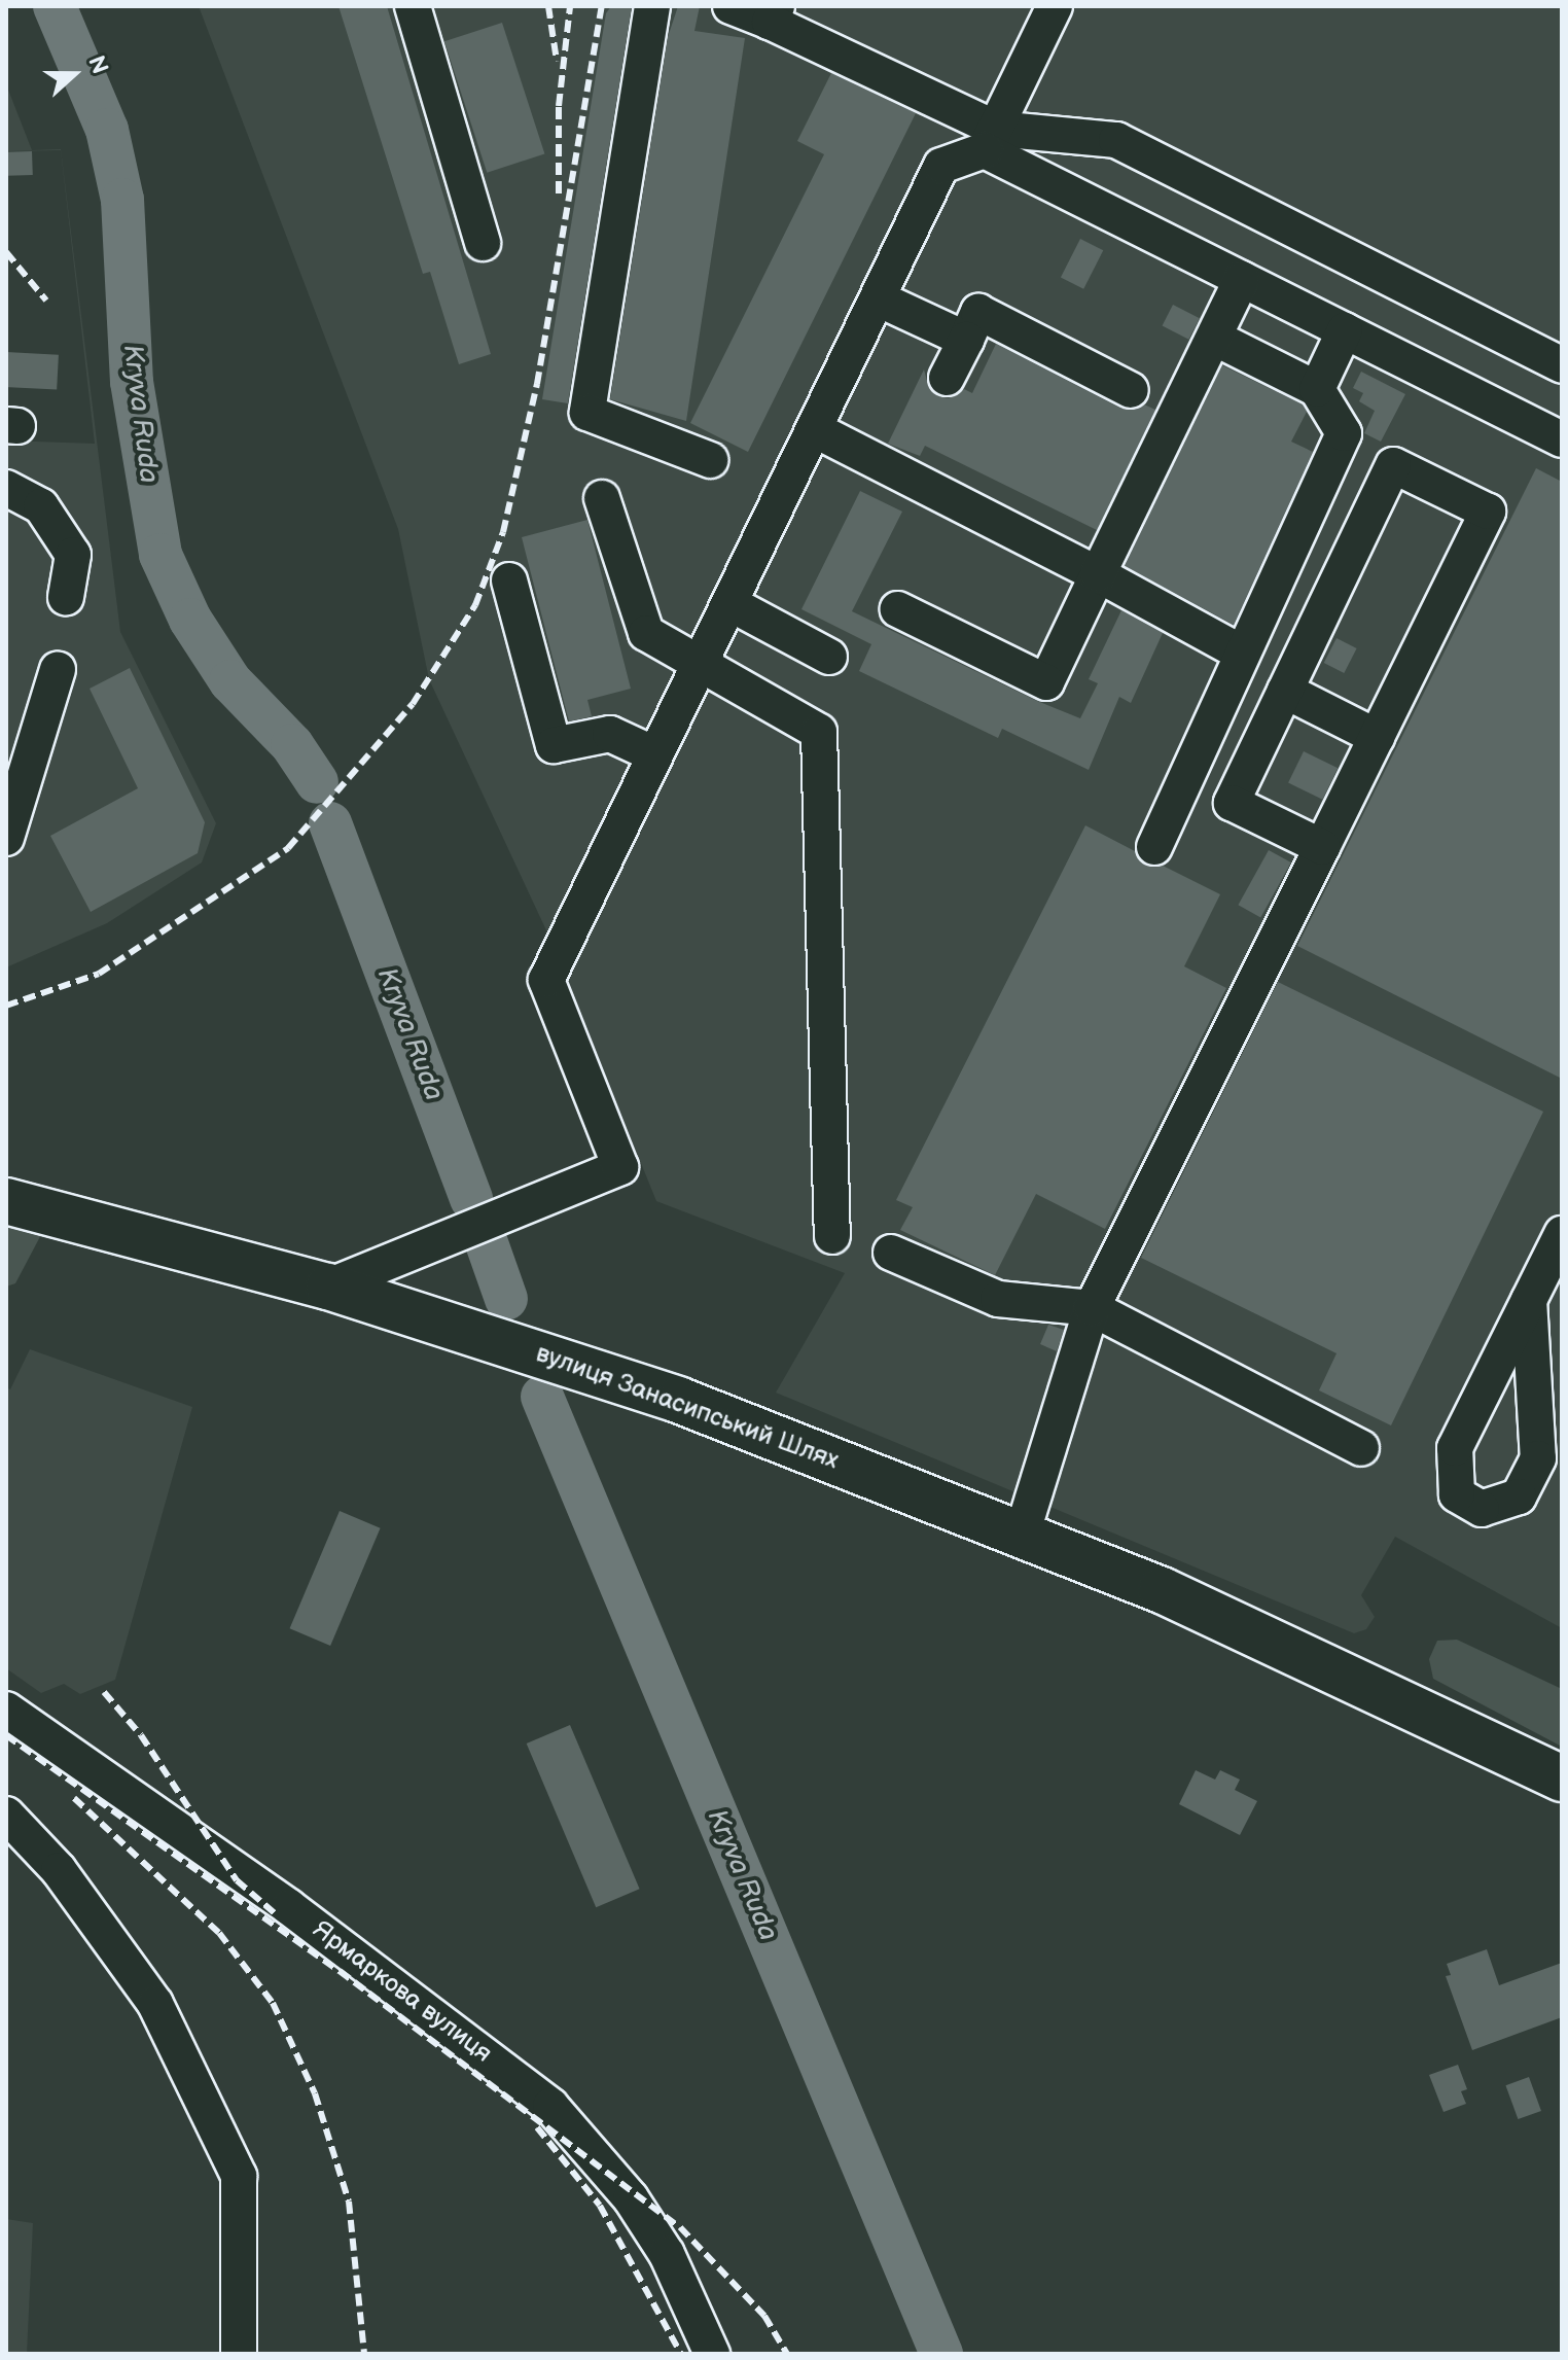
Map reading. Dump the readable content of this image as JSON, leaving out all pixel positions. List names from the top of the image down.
{
  "streets": {
    "main road": ["вулиця Занасипський Шлях"],
    "street": ["Ярмаркова вулиця"]
  },
  "water": ["Kryva Ruda"],
  "north": "right"
}
